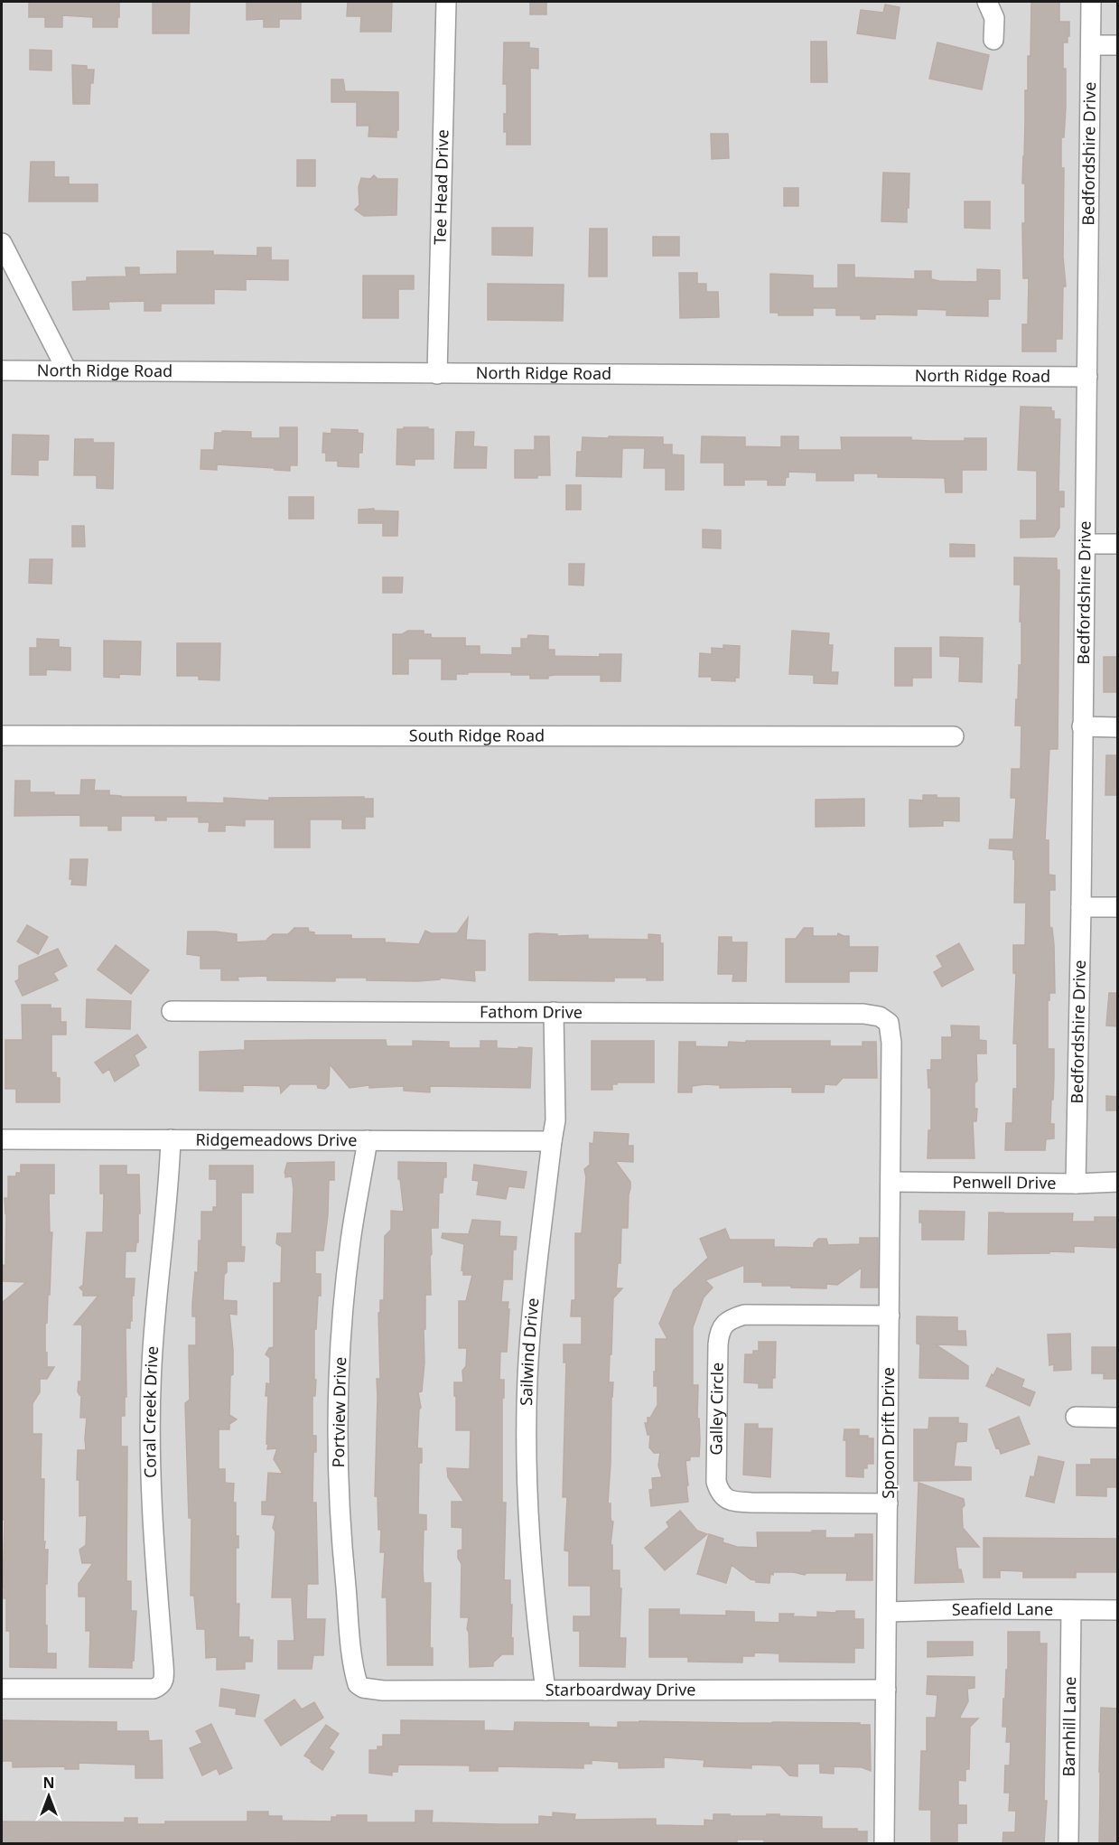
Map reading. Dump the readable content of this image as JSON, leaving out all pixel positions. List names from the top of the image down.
{
  "streets": {
    "street": [
      "Bedfordshire Drive",
      "Tee Head Drive",
      "North Ridge Road",
      "South Ridge Road",
      "Fathom Drive",
      "Ridgemeadows Drive",
      "Penwell Drive",
      "Sailwind Drive",
      "Galley Circle",
      "Coral Creek Drive",
      "Portview Drive",
      "Spoon Drift Drive",
      "Seafield Lane",
      "Starboardway Drive",
      "Barnhill Lane"
    ]
  },
  "crossings": [
    ["Bedfordshire Drive", "North Ridge Road"],
    ["Bedfordshire Drive", "Penwell Drive"],
    ["Tee Head Drive", "North Ridge Road"],
    ["Fathom Drive", "Sailwind Drive"],
    ["Fathom Drive", "Spoon Drift Drive"],
    ["Ridgemeadows Drive", "Sailwind Drive"],
    ["Ridgemeadows Drive", "Coral Creek Drive"],
    ["Ridgemeadows Drive", "Portview Drive"],
    ["Penwell Drive", "Spoon Drift Drive"],
    ["Sailwind Drive", "Starboardway Drive"],
    ["Galley Circle", "Spoon Drift Drive"],
    ["Portview Drive", "Starboardway Drive"],
    ["Spoon Drift Drive", "Seafield Lane"],
    ["Spoon Drift Drive", "Starboardway Drive"],
    ["Seafield Lane", "Barnhill Lane"]
  ],
  "north": "top"
}
